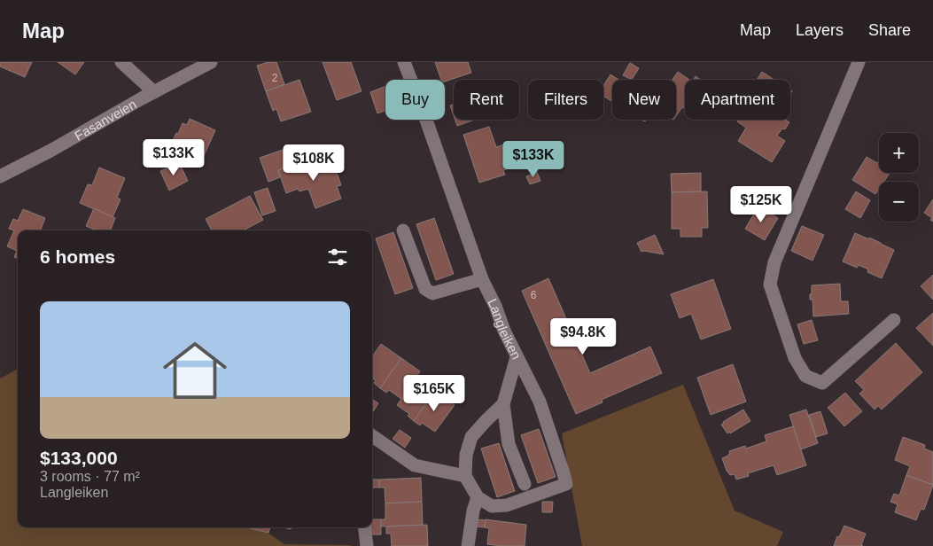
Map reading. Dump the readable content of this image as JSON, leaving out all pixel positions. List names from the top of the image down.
{
  "streets": {
    "street": ["Fasanveien", "Langleiken"]
  },
  "house_numbers": ["2", "6"],
  "page": {
    "header": "Map",
    "nav": ["Map", "Layers", "Share"],
    "chip": [
      "Buy",
      "Rent",
      "Filters",
      "New",
      "Apartment"
    ],
    "map_buttons": ["+", "−"],
    "price": [
      "$133K",
      "$133K",
      "$108K",
      "$125K",
      "$94.8K",
      "$165K"
    ],
    "heading": "6 homes",
    "list": [
      {
        "name": "$133,000",
        "note": "3 rooms · 77 m² · Langleiken"
      }
    ]
  }
}
